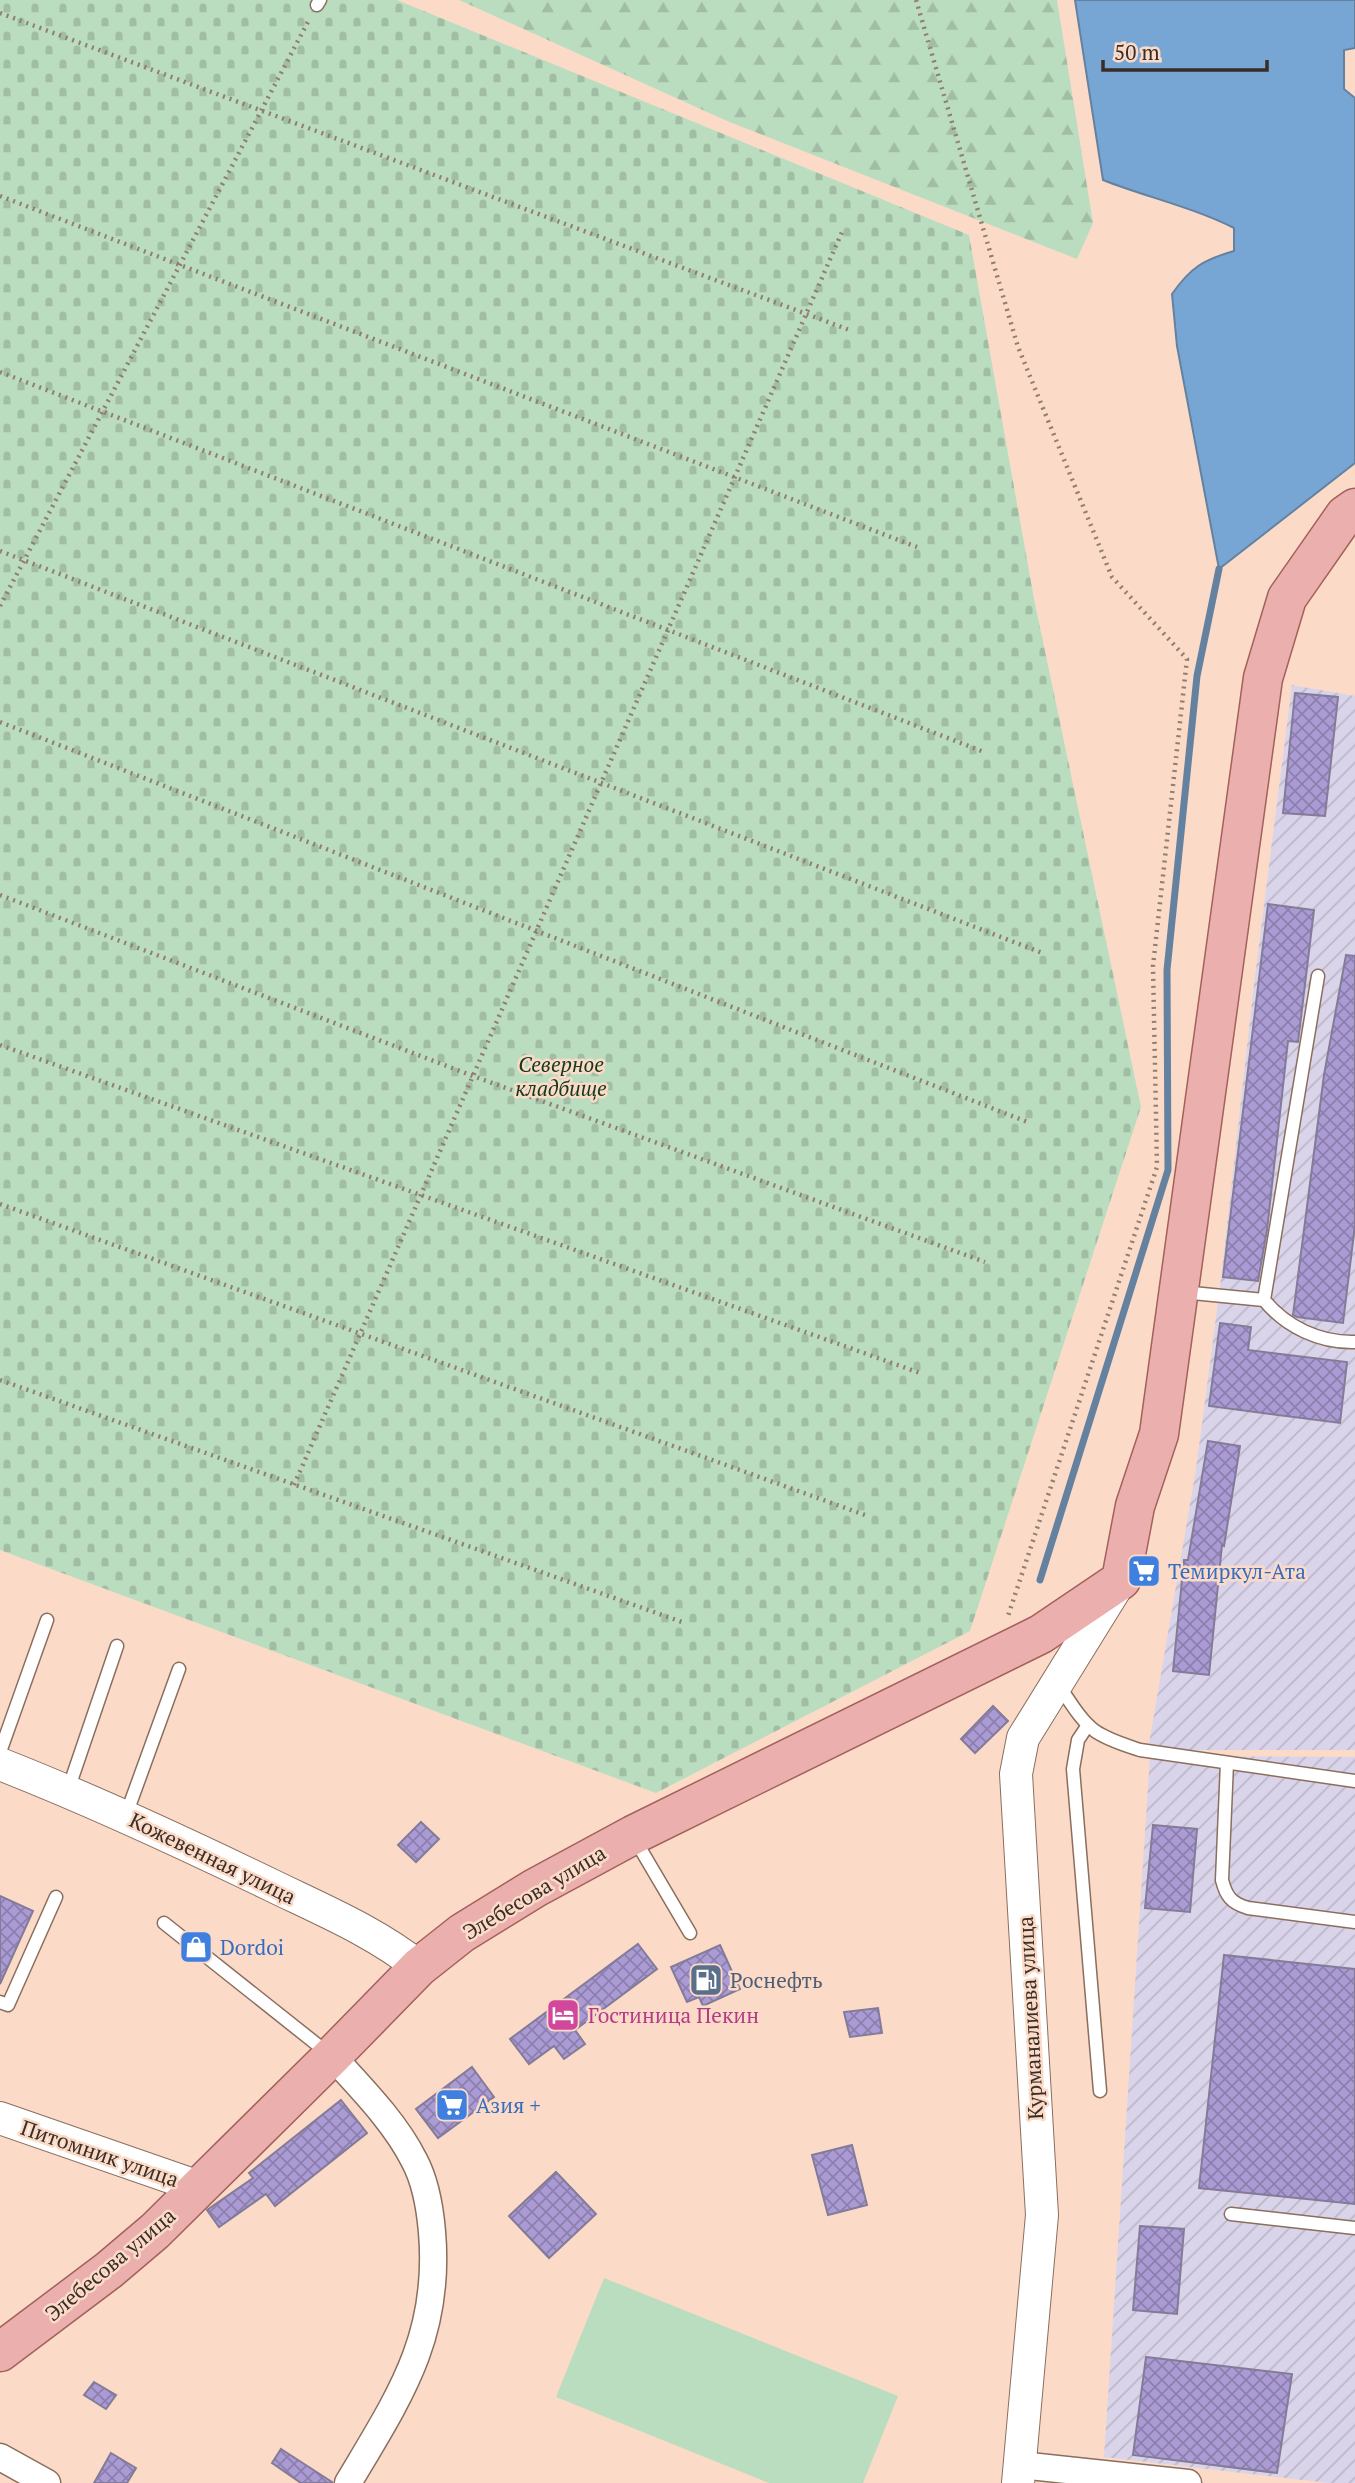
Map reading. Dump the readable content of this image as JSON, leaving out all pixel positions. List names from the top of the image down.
{
  "streets": {
    "main road": ["Элебесова улица"],
    "street": ["Кожевенная улица", "Курманалиева улица", "Питомник улица"]
  },
  "crossings": [
    ["Кожевенная улица", "Элебесова улица"],
    ["Элебесова улица", "Курманалиева улица"],
    ["Элебесова улица", "Питомник улица"]
  ],
  "parks": ["Северное кладбище"],
  "places": {
    "supermarket": ["Темиркул-Ата", "Азия +"],
    "shop": ["Dordoi"],
    "fuel station": ["Роснефть"],
    "hotel": ["Гостиница Пекин"]
  },
  "scale_bar": "50 m"
}
